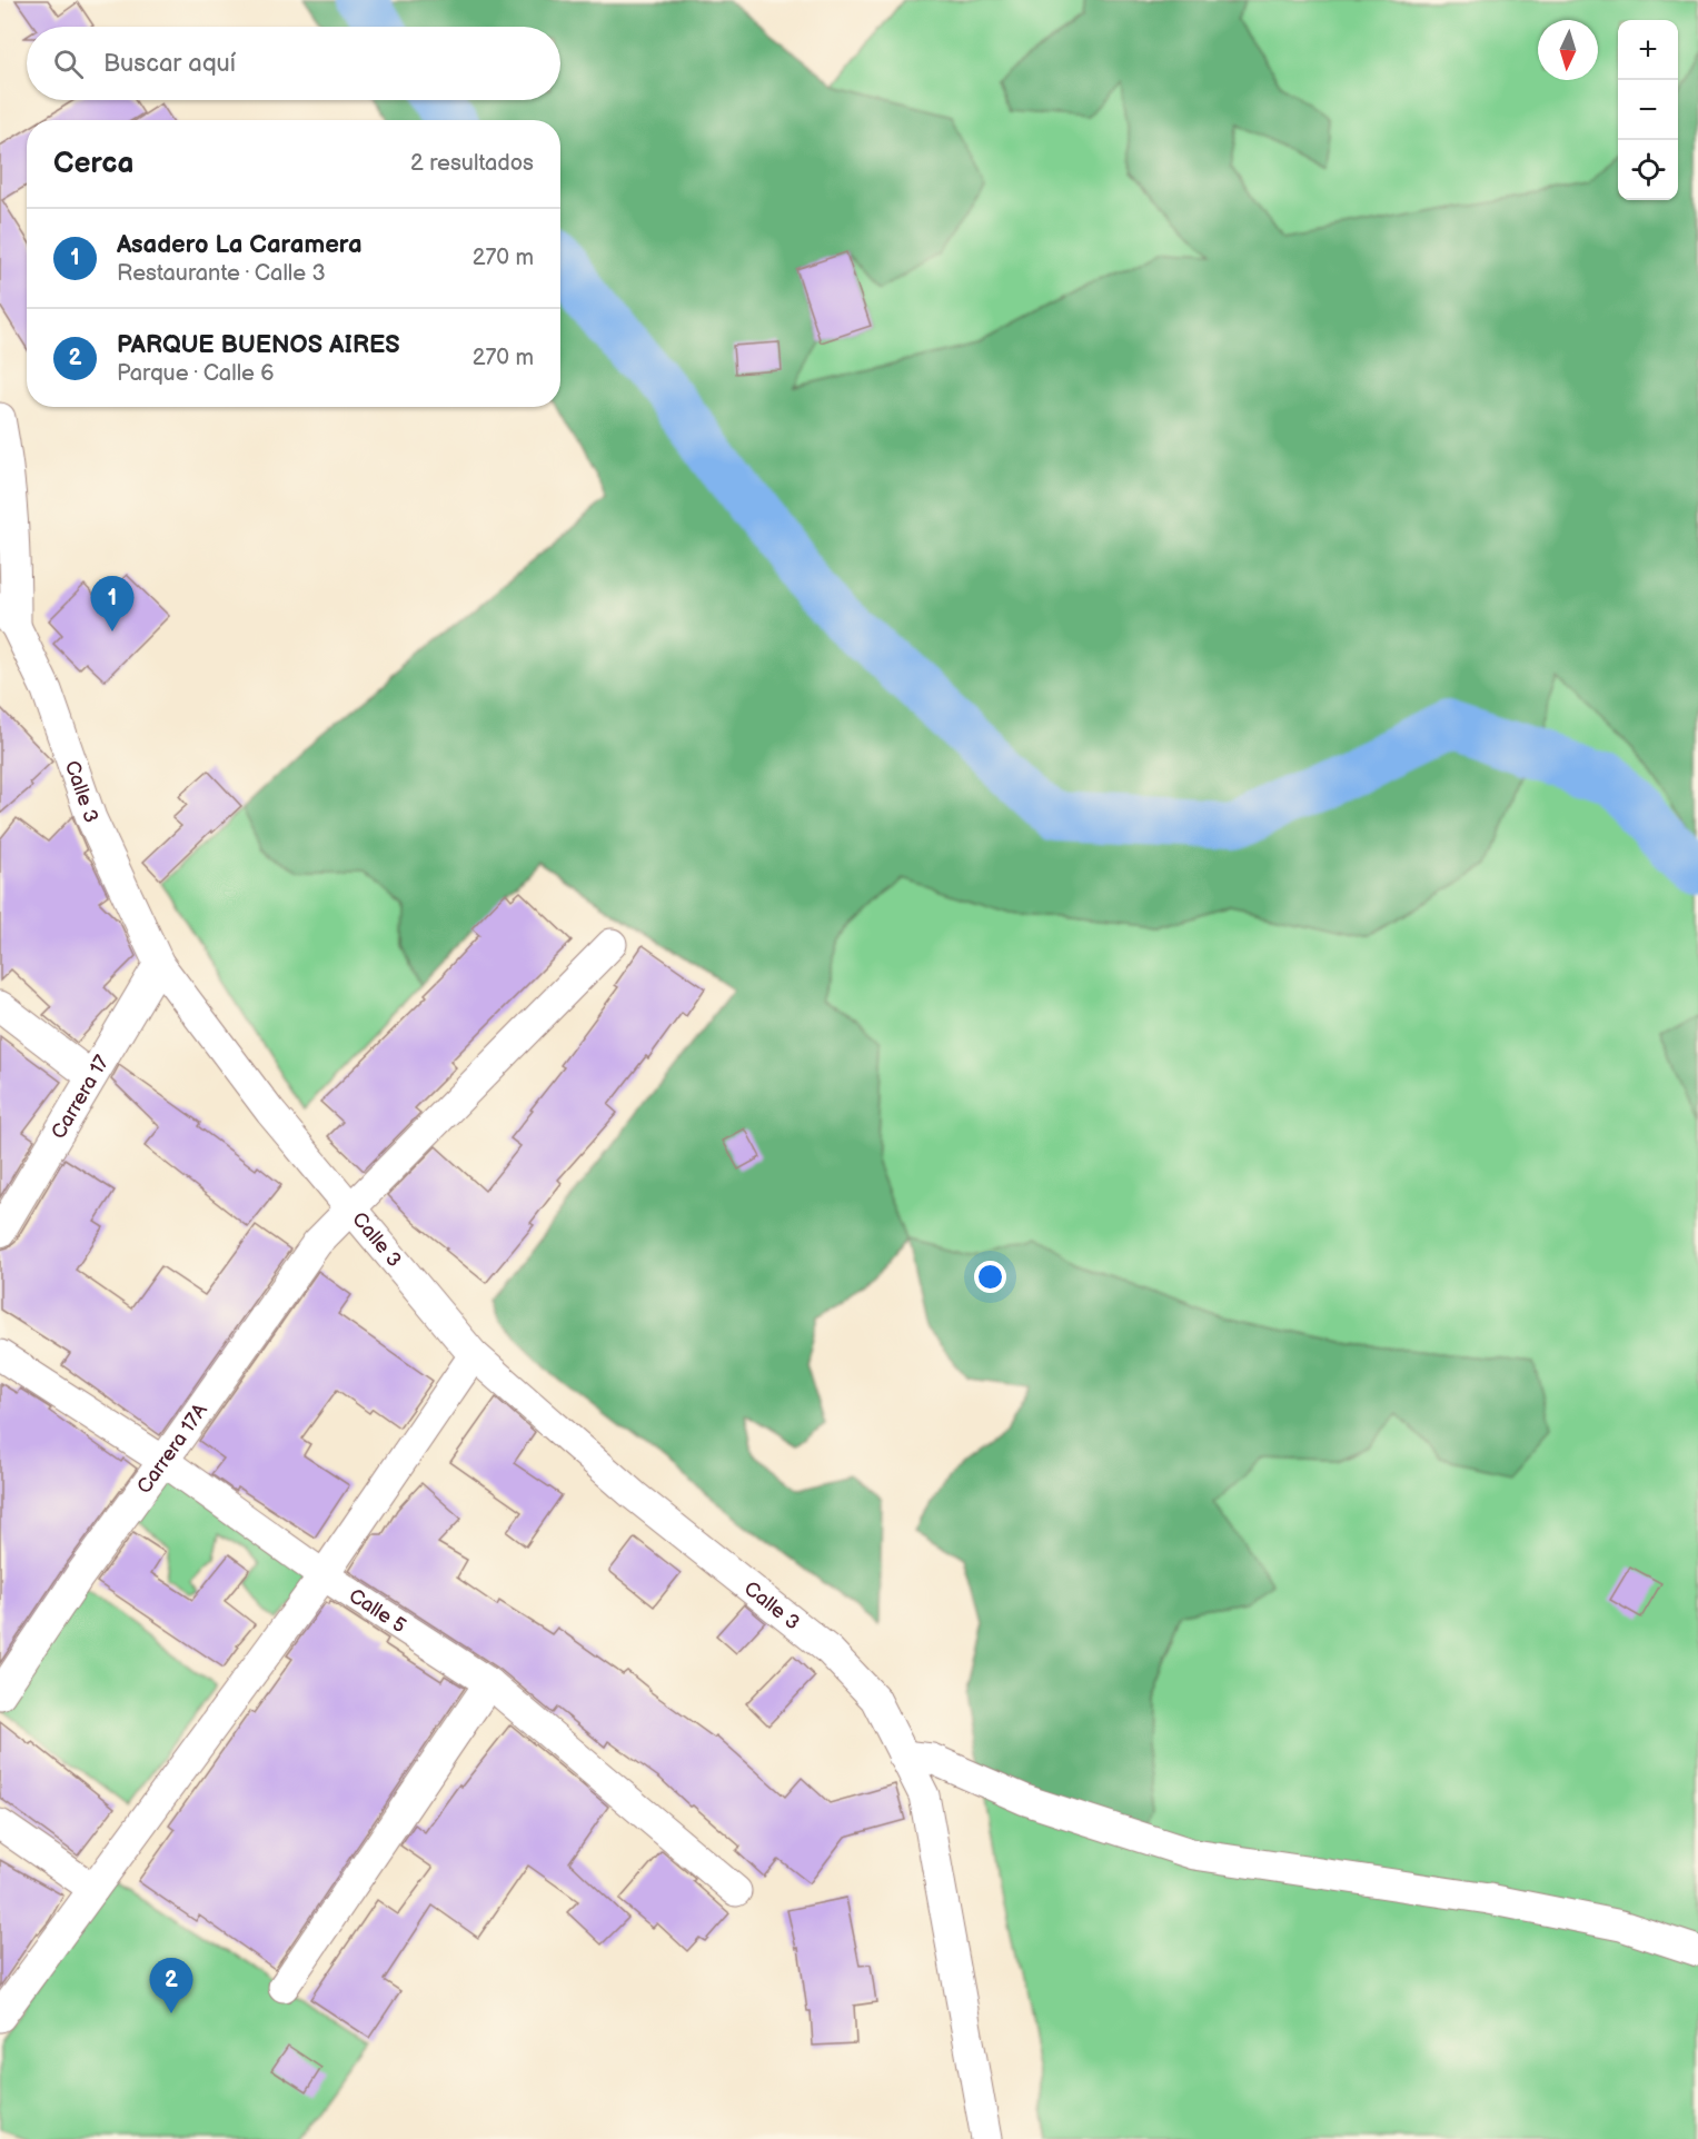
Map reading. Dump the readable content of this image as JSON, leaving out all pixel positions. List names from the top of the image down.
{
  "streets": {
    "street": [
      "Calle 3",
      "Carrera 17",
      "Carrera 17A",
      "Calle 5"
    ]
  },
  "crossings": [
    ["Calle 3", "Carrera 17"],
    ["Calle 3", "Carrera 17A"],
    ["Carrera 17A", "Calle 5"]
  ],
  "north": "bottom",
  "page": {
    "map_buttons": ["+", "−"],
    "search": "Buscar aquí",
    "heading": ["Cerca", "2 resultados"],
    "list": [
      {
        "mark": "1",
        "name": "Asadero La Caramera",
        "note": "Restaurante · Calle 3",
        "value": "270 m"
      },
      {
        "mark": "2",
        "name": "PARQUE BUENOS AIRES",
        "note": "Parque · Calle 6",
        "value": "270 m"
      }
    ],
    "pins": ["1", "2"]
  }
}
